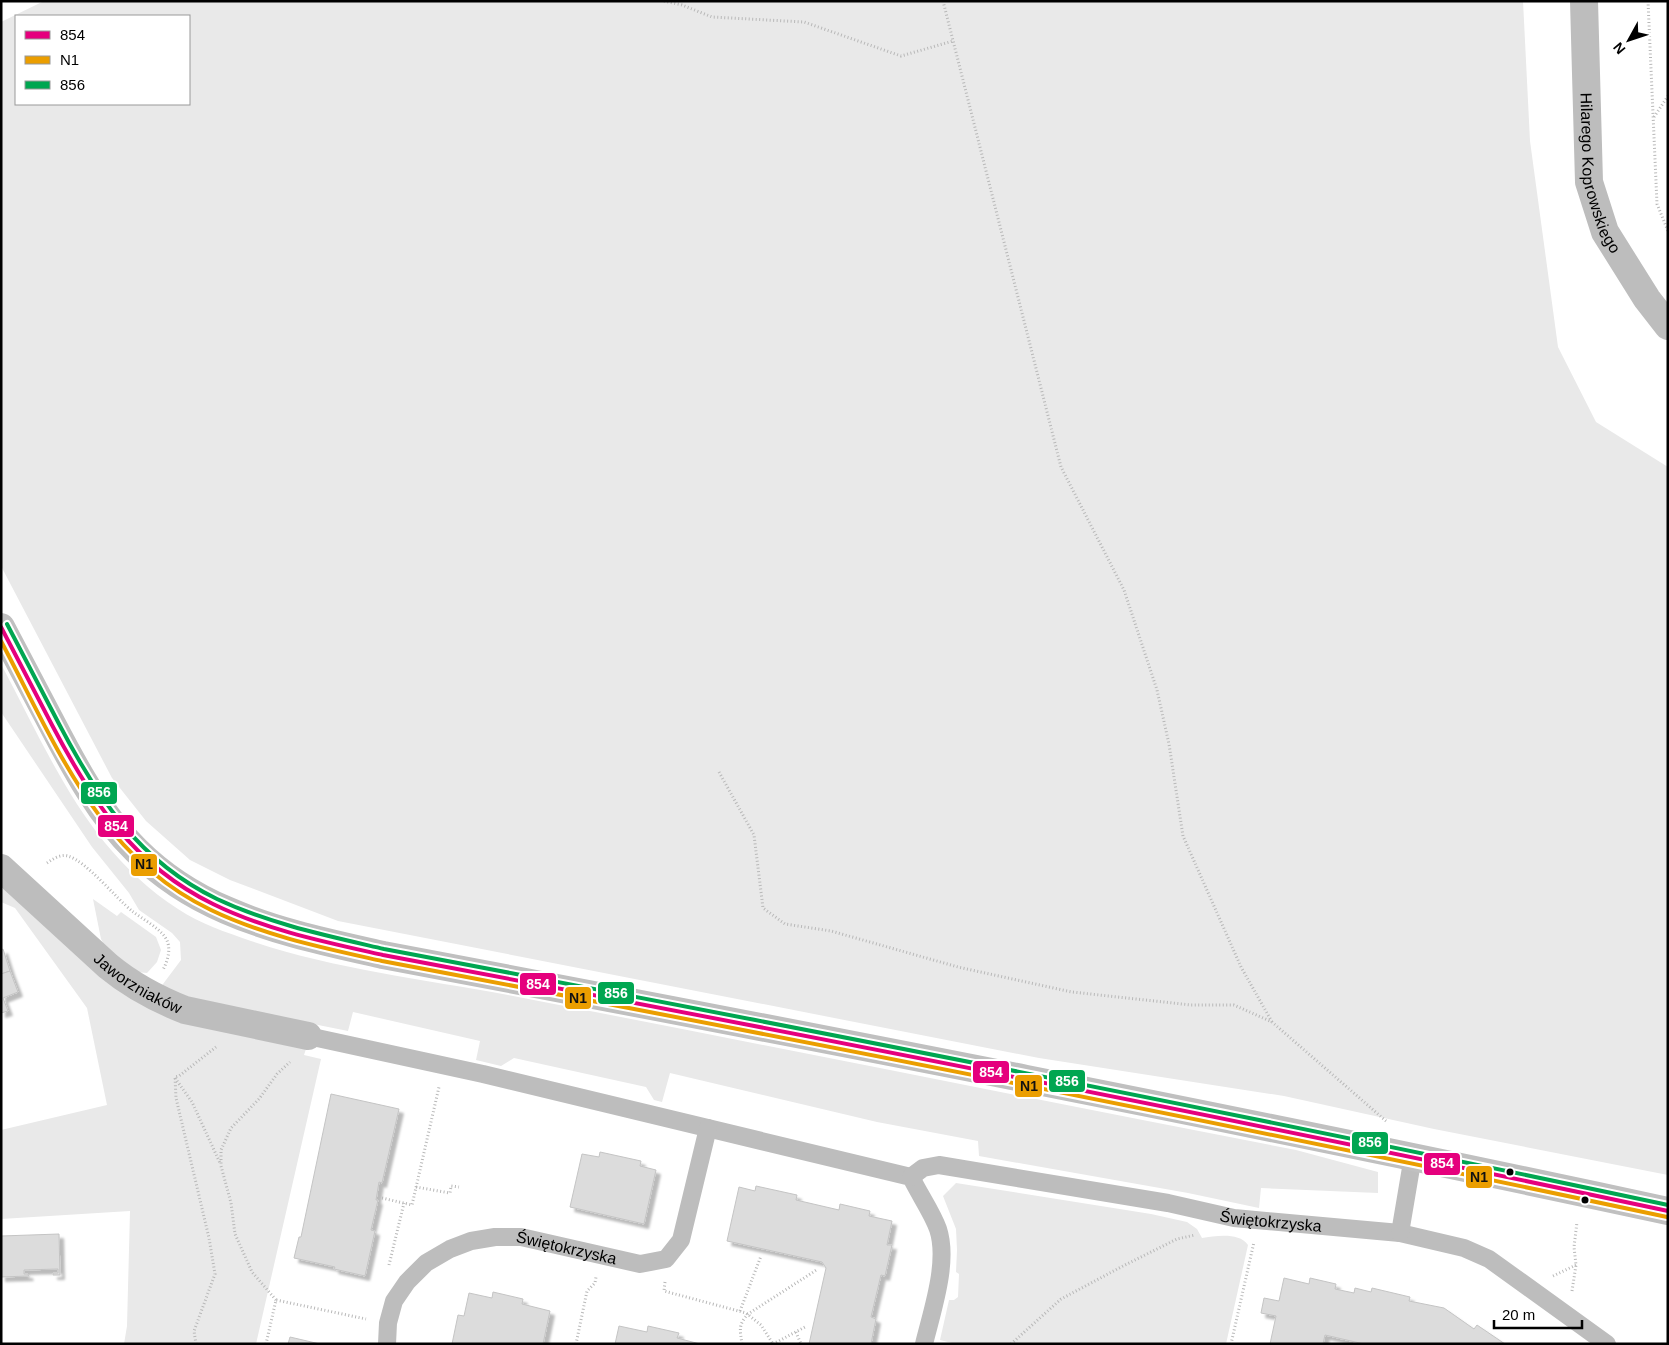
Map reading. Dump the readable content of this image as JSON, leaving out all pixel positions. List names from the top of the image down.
{
  "streets": {
    "street": ["Hilarego Koprowskiego", "Jaworzniaków"],
    "lane": ["Świętokrzyska"]
  },
  "lines": ["transit line 856", "transit line 854", "transit line N1"],
  "legend": ["854", "N1", "856"],
  "scale_bar": "20 m",
  "north": "bottom left"
}
